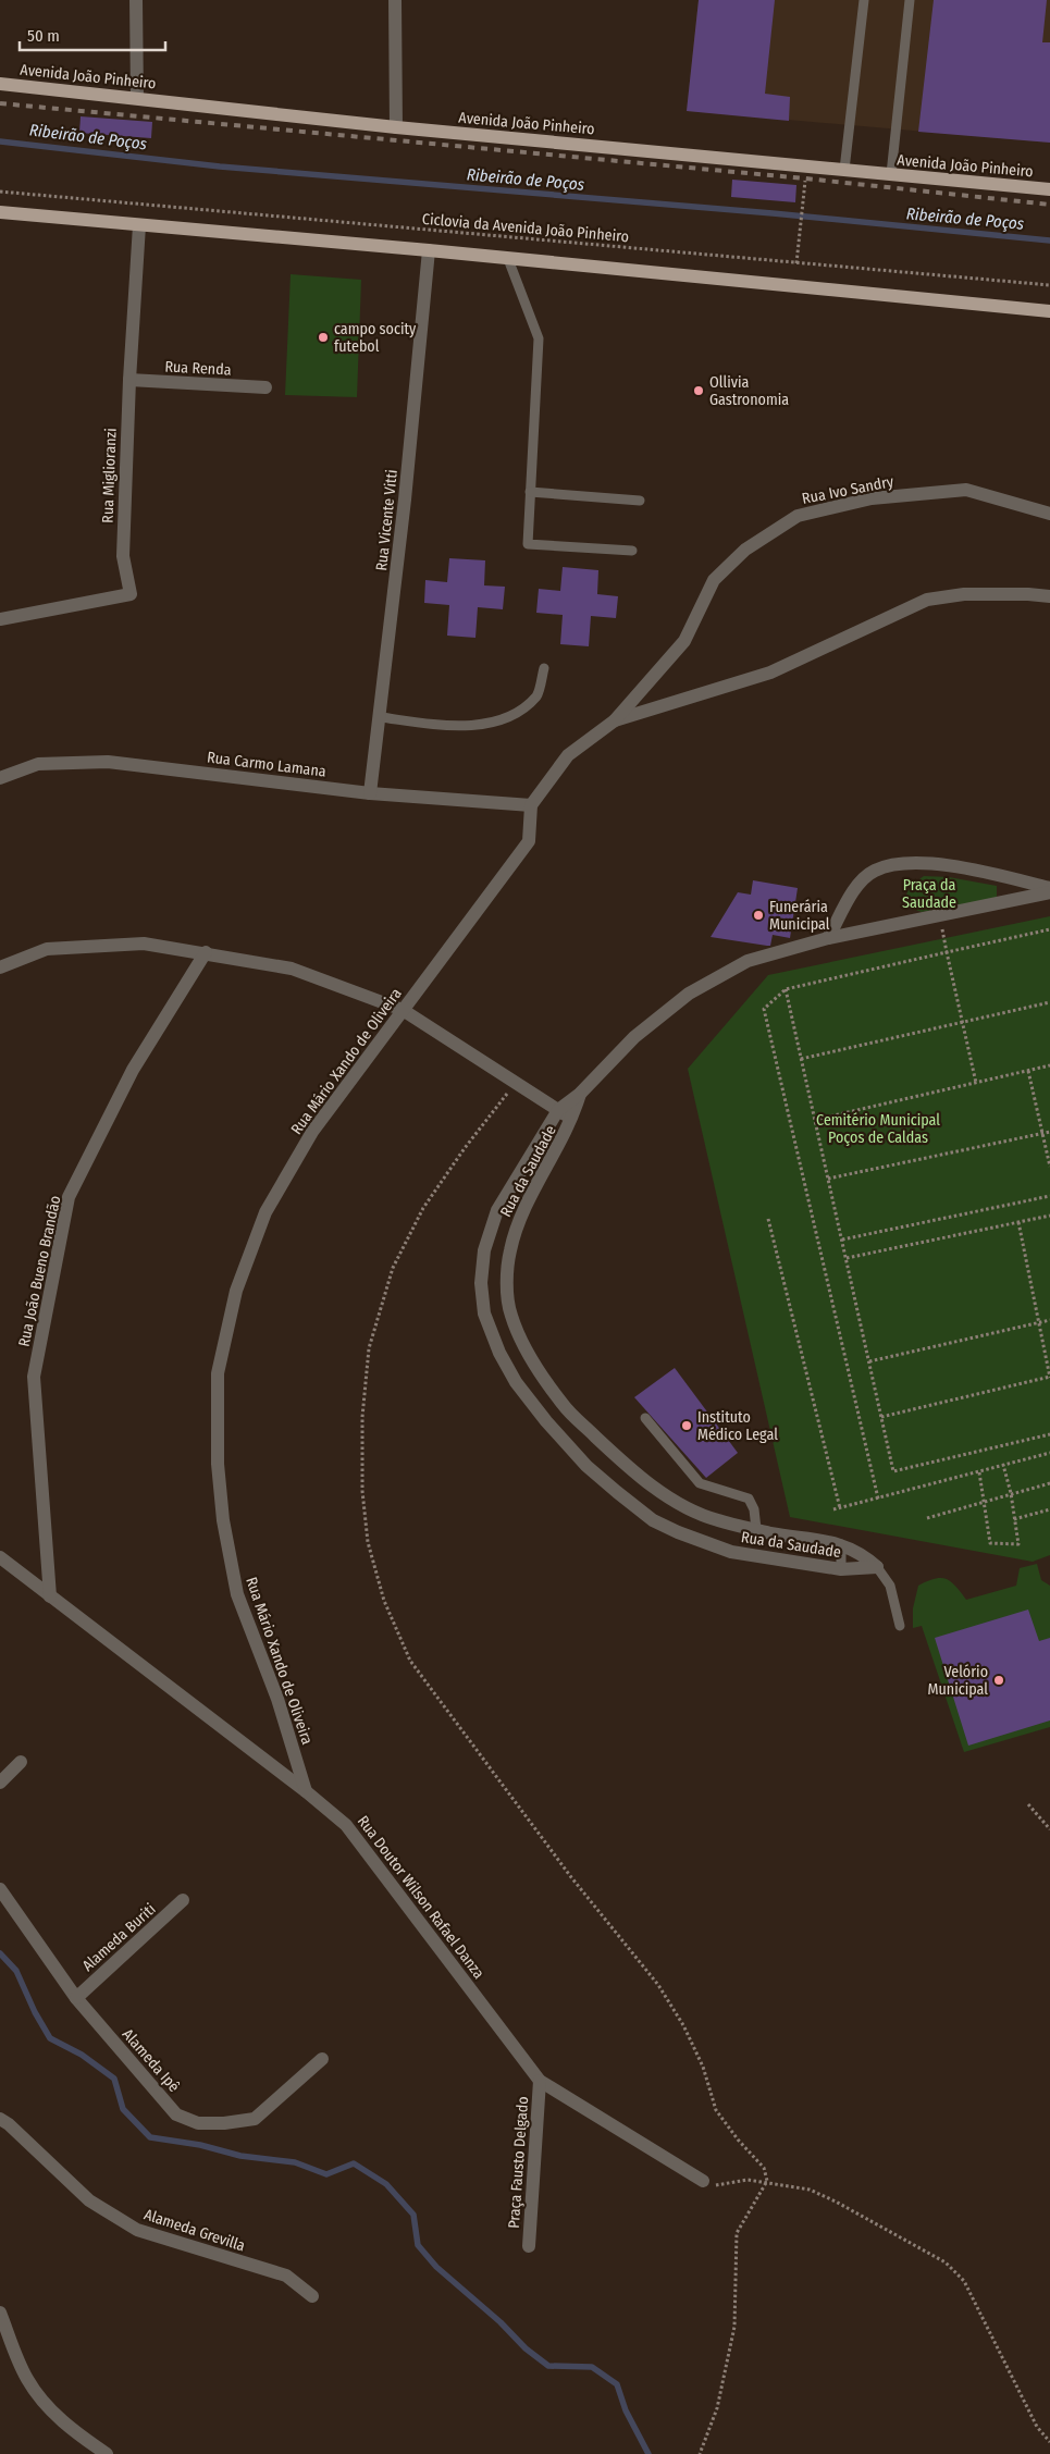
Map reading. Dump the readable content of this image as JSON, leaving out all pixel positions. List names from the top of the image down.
{
  "streets": {
    "main road": ["Avenida João Pinheiro"],
    "street": [
      "Rua Renda",
      "Rua Miglioranzi",
      "Rua Ivo Sandry",
      "Rua Vicente Vitti",
      "Rua Carmo Lamana",
      "Rua Mário Xando de Oliveira",
      "Rua da Saudade",
      "Rua João Bueno Brandão",
      "Rua Doutor Wilson Rafael Danza",
      "Alameda Buriti",
      "Alameda Ipê",
      "Praça Fausto Delgado",
      "Alameda Grevilla"
    ],
    "path": ["Ciclovia da Avenida João Pinheiro"]
  },
  "crossings": [
    ["Rua Renda", "Rua Miglioranzi"],
    ["Rua Vicente Vitti", "Rua Carmo Lamana"],
    ["Rua Carmo Lamana", "Rua Mário Xando de Oliveira"],
    ["Rua Mário Xando de Oliveira", "Rua Doutor Wilson Rafael Danza"],
    ["Rua João Bueno Brandão", "Rua Doutor Wilson Rafael Danza"],
    ["Rua Doutor Wilson Rafael Danza", "Praça Fausto Delgado"],
    ["Alameda Buriti", "Alameda Ipê"]
  ],
  "water": ["Ribeirão de Poços"],
  "parks": ["Praça da Saudade", "Cemitério Municipal Poços de Caldas"],
  "places": [
    "campo socity futebol",
    "Ollivia Gastronomia",
    "Funerária Municipal",
    "Instituto Médico Legal",
    "Velório Municipal"
  ],
  "scale_bar": "50 m"
}
